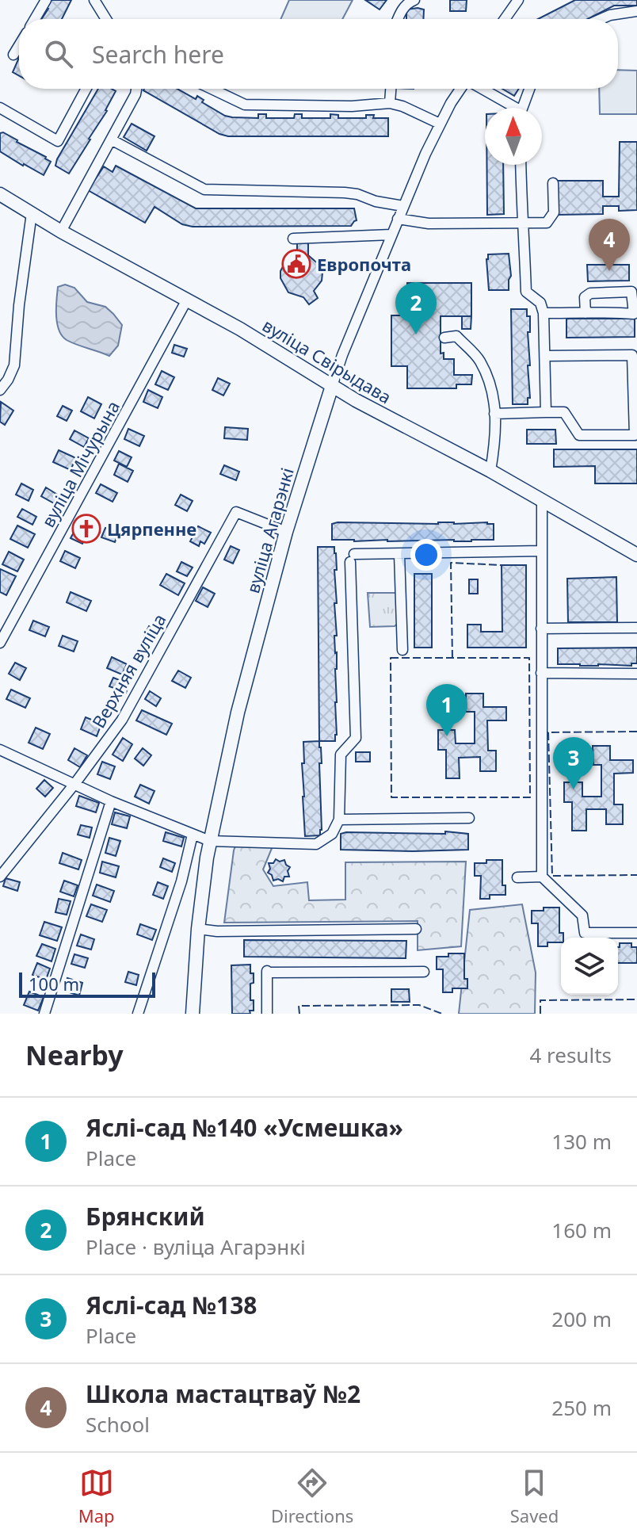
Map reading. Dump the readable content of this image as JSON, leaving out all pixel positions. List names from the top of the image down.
{
  "streets": {
    "main road": ["вуліца Свірыдава", "вуліца Агарэнкі"],
    "street": ["вуліца Мічурына", "Верхняя вуліца"]
  },
  "crossings": [
    ["вуліца Свірыдава", "вуліца Мічурына"],
    ["вуліца Свірыдава", "вуліца Агарэнкі"],
    ["вуліца Агарэнкі", "Верхняя вуліца"]
  ],
  "places": {
    "public building": ["Европочта"],
    "church": ["Цярпенне"]
  },
  "scale_bar": "100 m",
  "north": "top",
  "page": {
    "search": "Search here",
    "pins": [
      "4",
      "2",
      "1",
      "3"
    ],
    "scale": "100 m",
    "heading": ["Nearby", "4 results"],
    "list": [
      {
        "mark": "1",
        "name": "Яслі-сад №140 «Усмешка»",
        "note": "Place",
        "value": "130 m"
      },
      {
        "mark": "2",
        "name": "Брянский",
        "note": "Place · вуліца Агарэнкі",
        "value": "160 m"
      },
      {
        "mark": "3",
        "name": "Яслі-сад №138",
        "note": "Place",
        "value": "200 m"
      },
      {
        "mark": "4",
        "name": "Школа мастацтваў №2",
        "note": "School",
        "value": "250 m"
      }
    ],
    "nav": ["Map", "Directions", "Saved"]
  }
}
